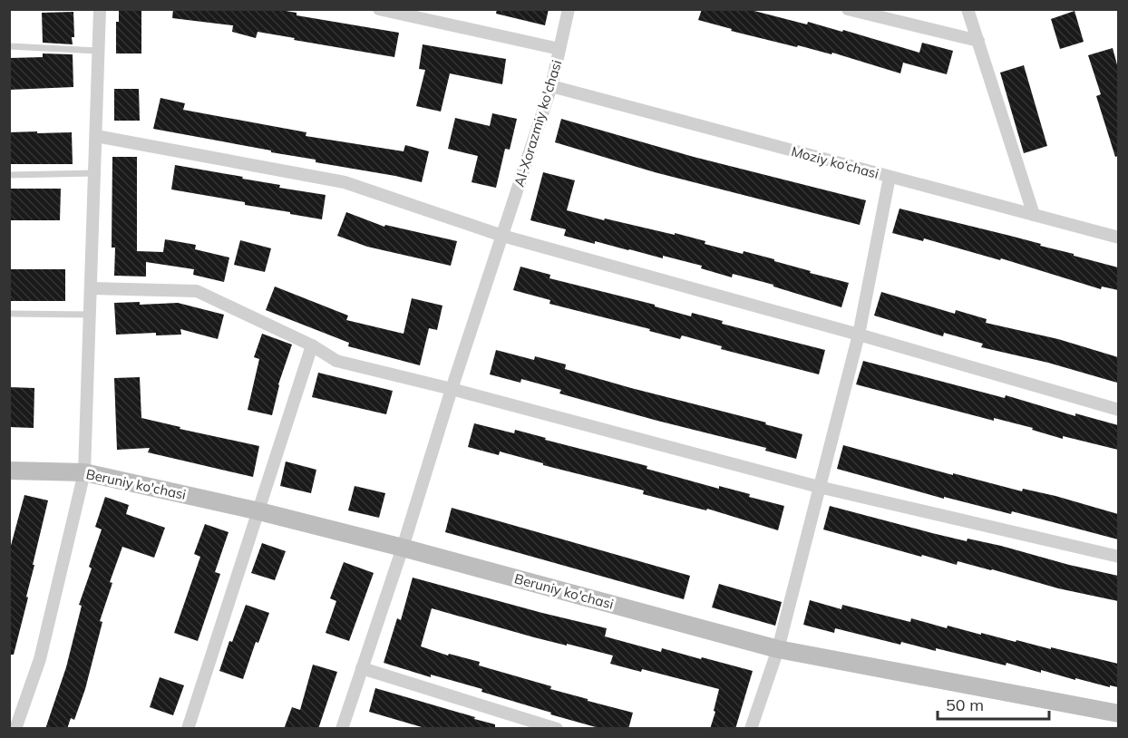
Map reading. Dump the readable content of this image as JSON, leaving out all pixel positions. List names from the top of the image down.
{
  "streets": {
    "street": ["Al-Xorazmiy ko'chasi", "Moziy ko‘chasi", "Beruniy ko'chasi"]
  },
  "crossings": [
    ["Al-Xorazmiy ko'chasi", "Moziy ko‘chasi"],
    ["Al-Xorazmiy ko'chasi", "Beruniy ko'chasi"]
  ],
  "scale_bar": "50 m"
}
